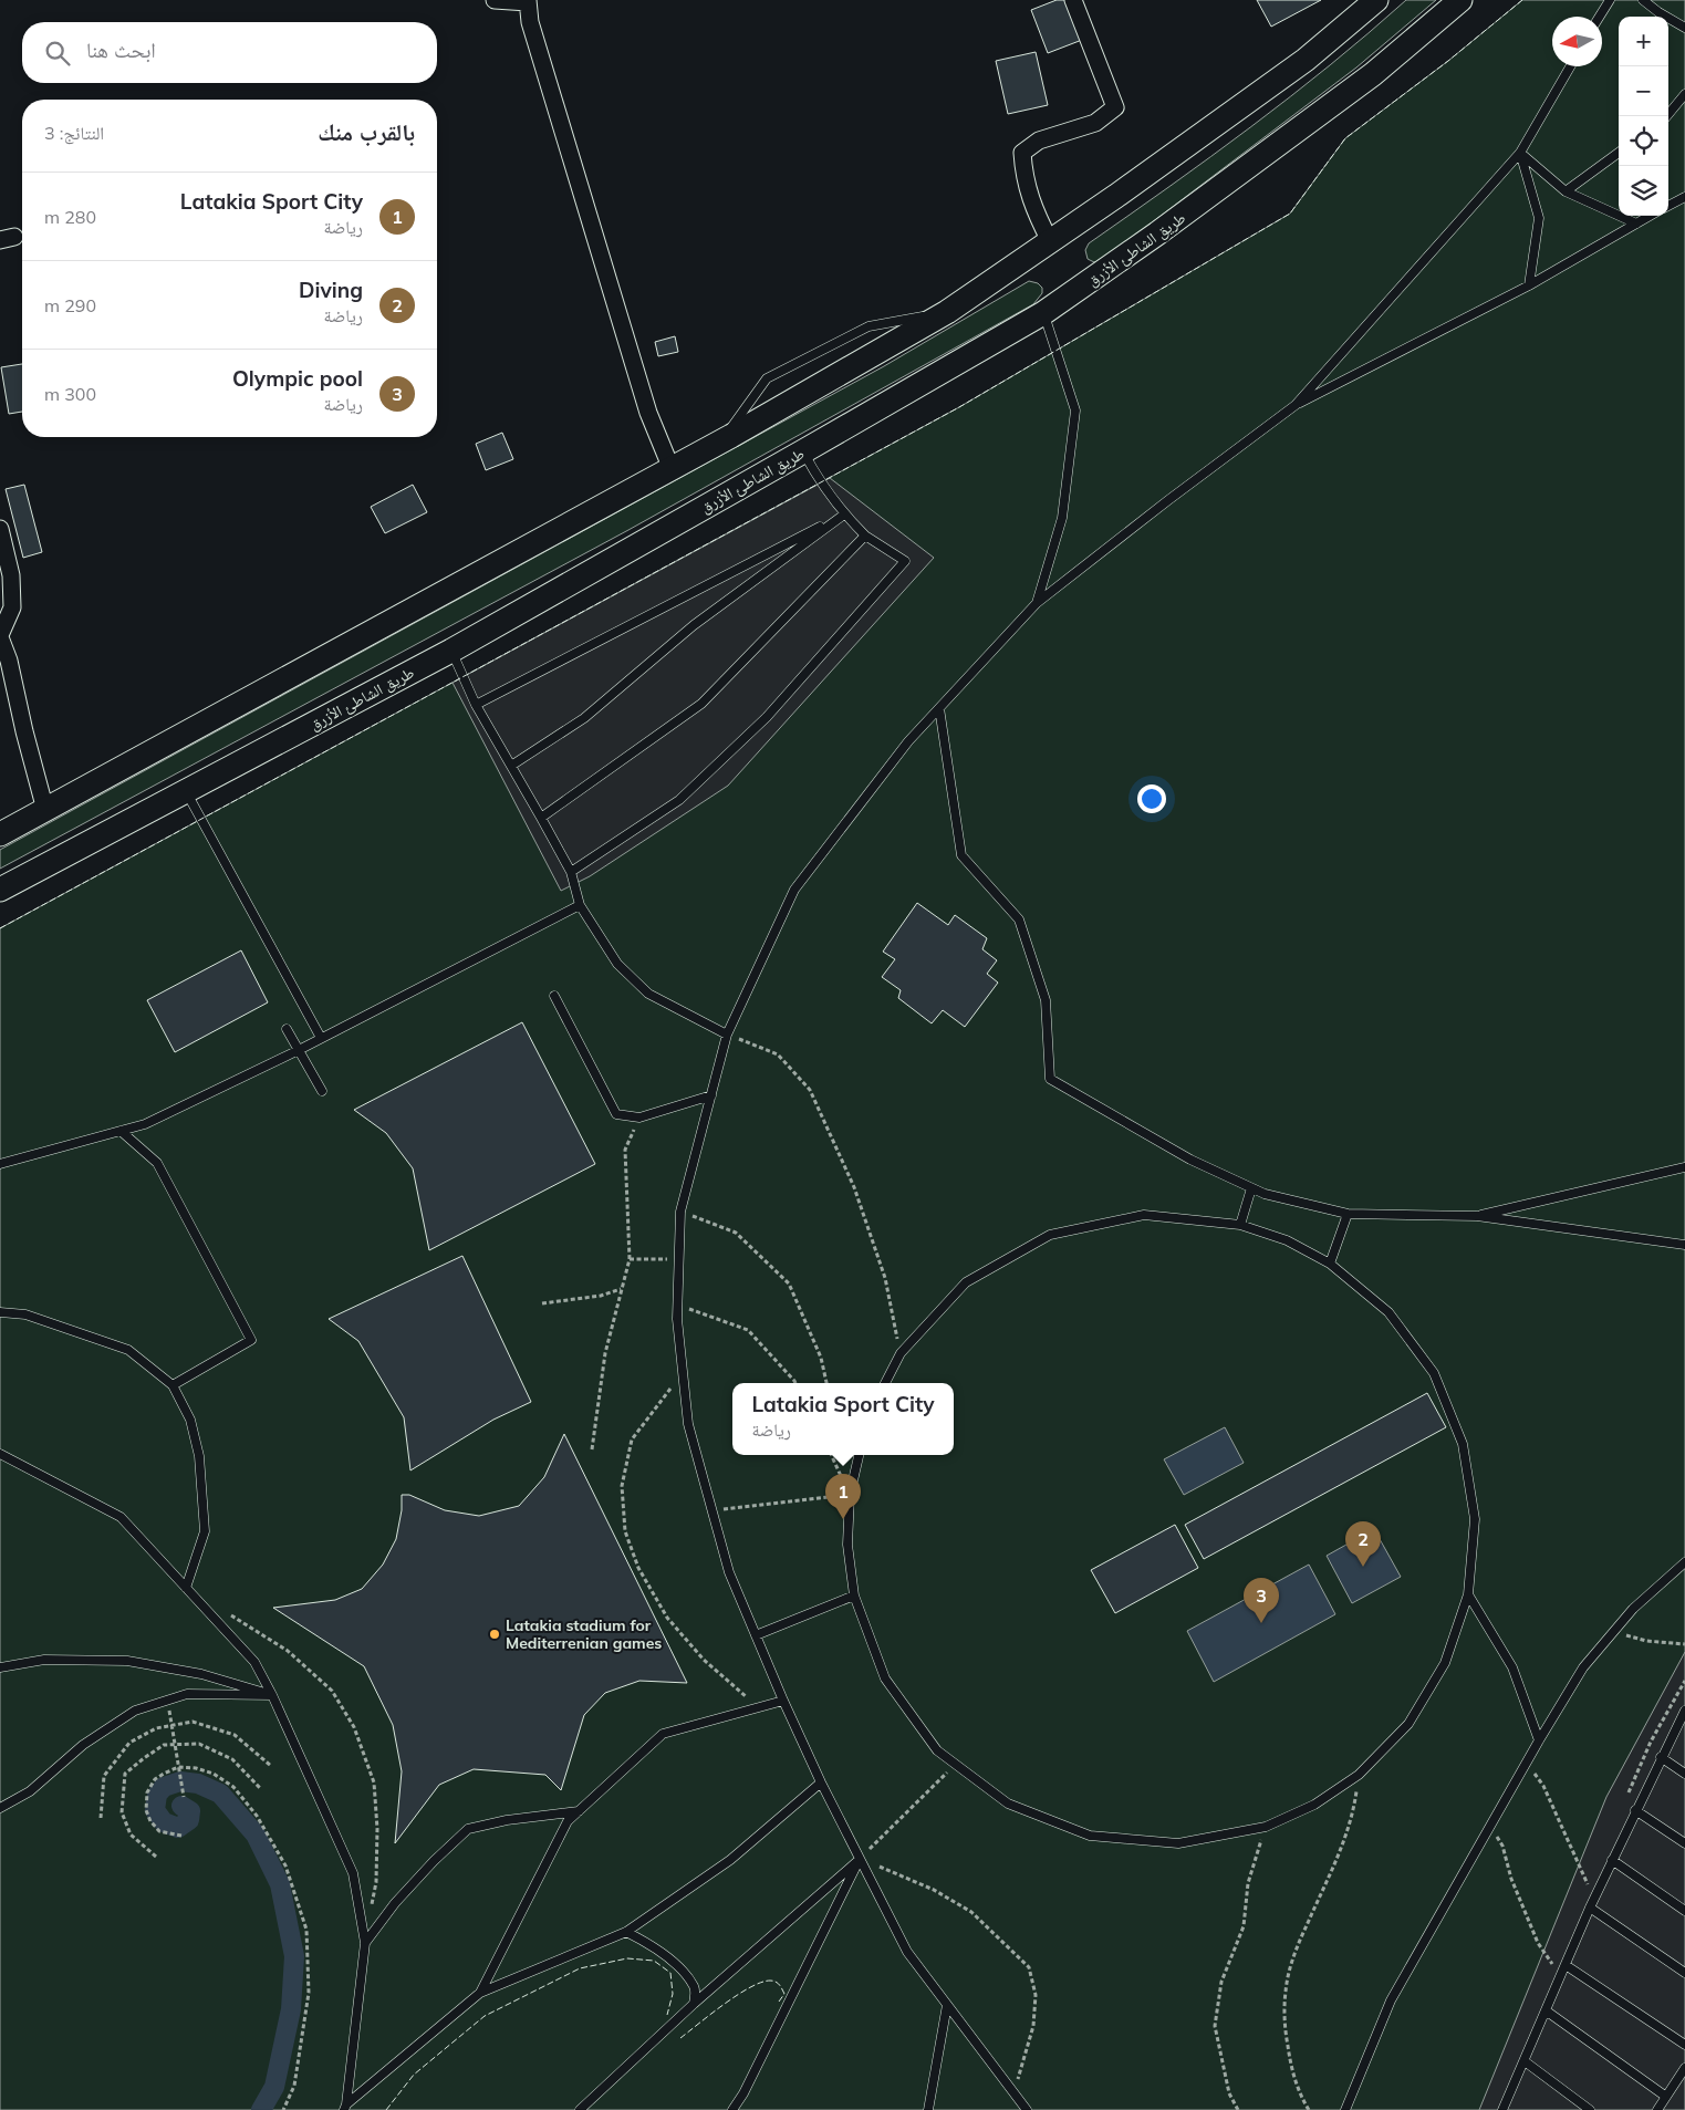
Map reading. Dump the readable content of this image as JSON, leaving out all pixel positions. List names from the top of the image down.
{
  "streets": {
    "main road": ["طريق الشاطئ الأزرق"]
  },
  "places": ["Latakia stadium for Mediterrenian games"],
  "north": "left",
  "page": {
    "map_buttons": ["+", "−"],
    "search": "ابحث هنا",
    "heading": ["بالقرب منك", "النتائج: 3"],
    "list": [
      {
        "mark": "1",
        "name": "Latakia Sport City",
        "note": "رياضة",
        "value": "280 m"
      },
      {
        "mark": "2",
        "name": "Diving",
        "note": "رياضة",
        "value": "290 m"
      },
      {
        "mark": "3",
        "name": "Olympic pool",
        "note": "رياضة",
        "value": "300 m"
      }
    ],
    "popup": ["Latakia Sport City", "رياضة"],
    "pins": ["1", "2", "3"]
  }
}
